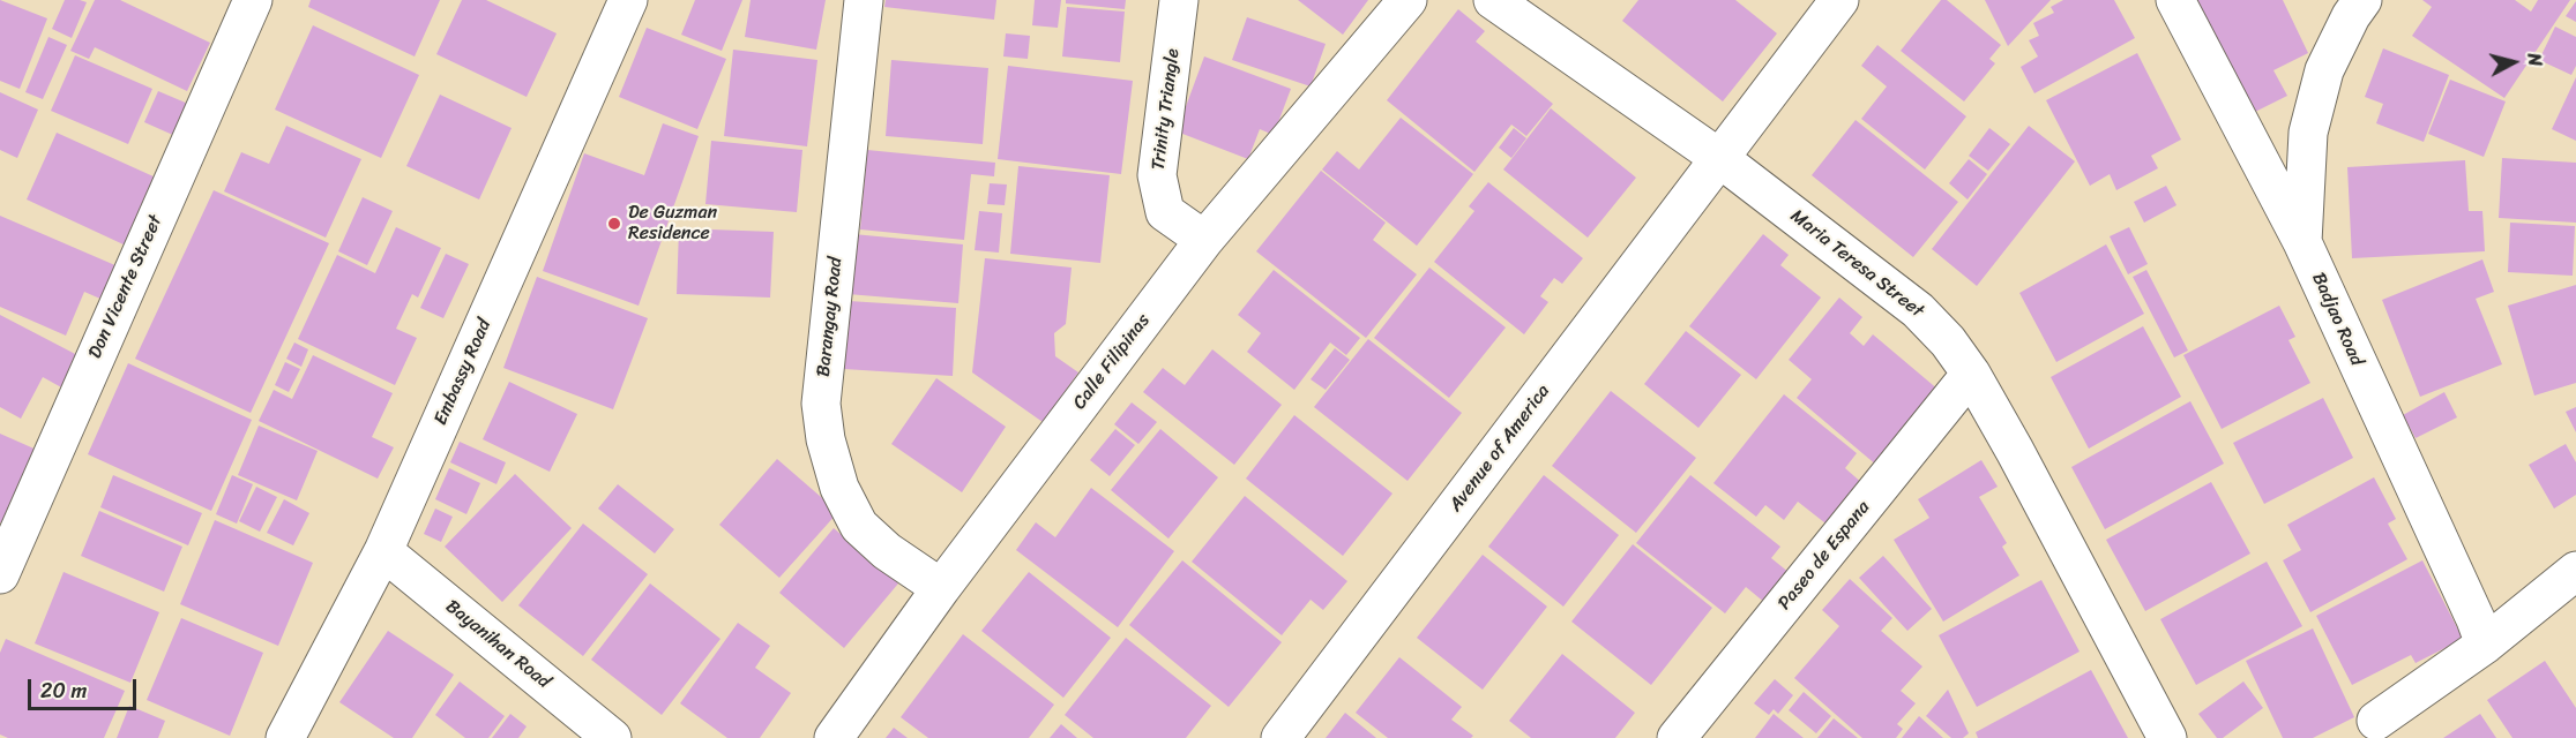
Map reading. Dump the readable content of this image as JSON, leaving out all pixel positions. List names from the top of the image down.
{
  "streets": {
    "street": [
      "Trinity Triangle",
      "Maria Teresa Street",
      "Don Vicente Street",
      "Barangay Road",
      "Badjao Road",
      "Calle Filipinas",
      "Embassy Road",
      "Avenue of America",
      "Paseo de Espana",
      "Bayanihan Road"
    ]
  },
  "crossings": [
    ["Trinity Triangle", "Calle Filipinas"],
    ["Maria Teresa Street", "Avenue of America"],
    ["Maria Teresa Street", "Paseo de Espana"],
    ["Barangay Road", "Calle Filipinas"],
    ["Embassy Road", "Bayanihan Road"]
  ],
  "places": ["De Guzman Residence"],
  "scale_bar": "20 m",
  "north": "right"
}
